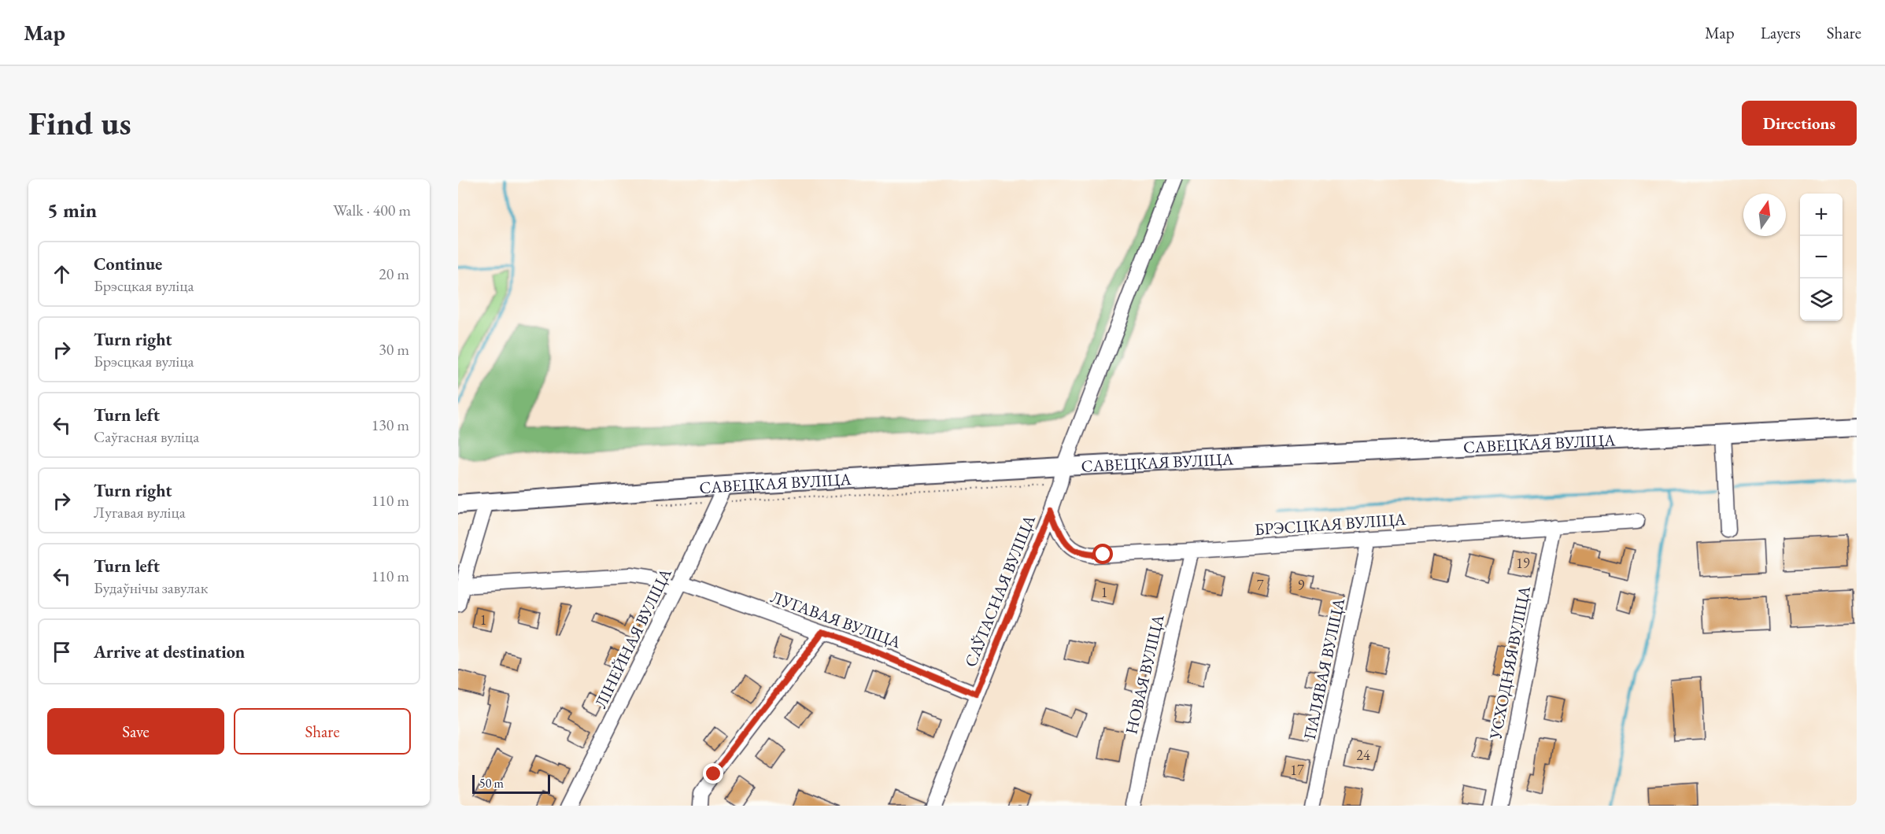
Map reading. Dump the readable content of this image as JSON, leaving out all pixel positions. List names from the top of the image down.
{
  "streets": {
    "main road": ["САВЕЦКАЯ ВУЛІЦА"],
    "street": [
      "БРЭСЦКАЯ ВУЛІЦА",
      "САЎГАСНАЯ ВУЛІЦА",
      "ЛУГАВАЯ ВУЛІЦА",
      "ЛІНЕЙНАЯ ВУЛІЦА",
      "УСХОДНЯЯ ВУЛІЦА",
      "ПАЛЯВАЯ ВУЛІЦА",
      "НОВАЯ ВУЛІЦА"
    ]
  },
  "crossings": [
    ["САВЕЦКАЯ ВУЛІЦА", "САЎГАСНАЯ ВУЛІЦА"],
    ["САВЕЦКАЯ ВУЛІЦА", "ЛІНЕЙНАЯ ВУЛІЦА"],
    ["БРЭСЦКАЯ ВУЛІЦА", "САЎГАСНАЯ ВУЛІЦА"],
    ["БРЭСЦКАЯ ВУЛІЦА", "УСХОДНЯЯ ВУЛІЦА"],
    ["БРЭСЦКАЯ ВУЛІЦА", "ПАЛЯВАЯ ВУЛІЦА"],
    ["БРЭСЦКАЯ ВУЛІЦА", "НОВАЯ ВУЛІЦА"],
    ["САЎГАСНАЯ ВУЛІЦА", "ЛУГАВАЯ ВУЛІЦА"],
    ["ЛУГАВАЯ ВУЛІЦА", "ЛІНЕЙНАЯ ВУЛІЦА"]
  ],
  "house_numbers": [
    "19",
    "7",
    "9",
    "1",
    "1",
    "24",
    "17"
  ],
  "scale_bar": "50 m",
  "north": "top",
  "page": {
    "header": "Map",
    "nav": ["Map", "Layers", "Share"],
    "buttons": [
      "Directions",
      ["Save", "Share"]
    ],
    "title": "Find us",
    "heading": ["5 min", "Walk · 400 m"],
    "map_buttons": ["+", "−"],
    "list": [
      ["Continue", "Брэсцкая вуліца", "20 m"],
      ["Turn right", "Брэсцкая вуліца", "30 m"],
      ["Turn left", "Саўгасная вуліца", "130 m"],
      ["Turn right", "Лугавая вуліца", "110 m"],
      ["Turn left", "Будаўнічы завулак", "110 m"],
      "Arrive at destination"
    ],
    "scale": "50 m"
  }
}
